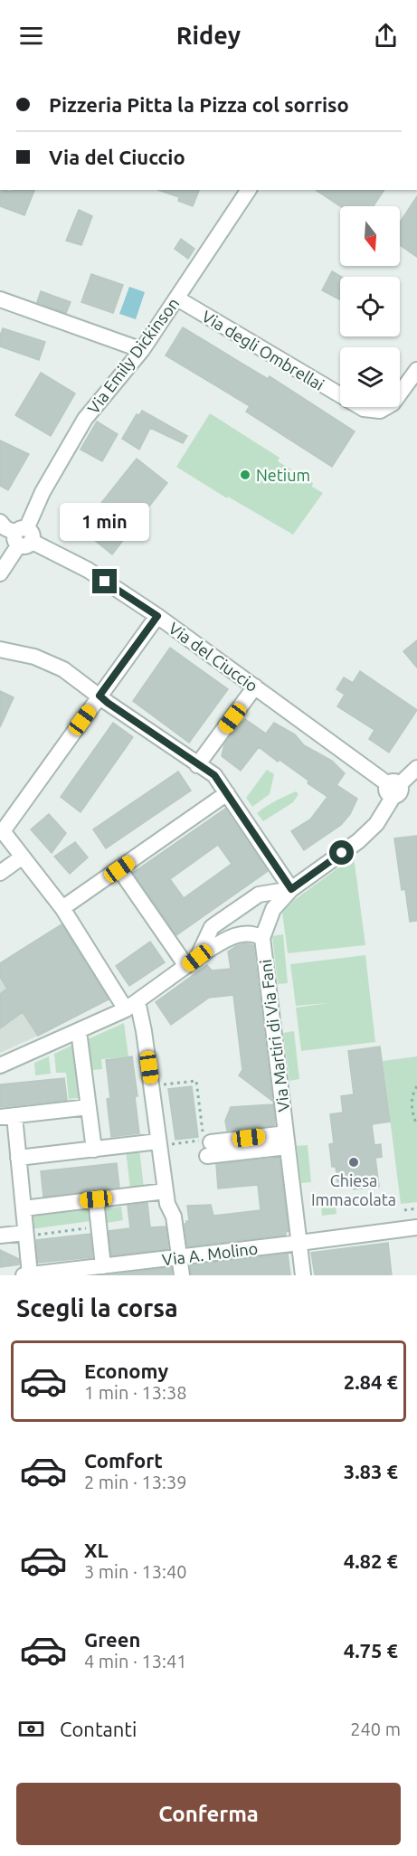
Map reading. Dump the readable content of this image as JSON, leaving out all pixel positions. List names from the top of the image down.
{
  "streets": {
    "street": [
      "Via degli Ombrellai",
      "Via Emily Dickinson",
      "Via del Ciuccio",
      "Via Martiri di Via Fani",
      "Via A. Molino"
    ]
  },
  "crossings": [
    ["Via degli Ombrellai", "Via Emily Dickinson"],
    ["Via Emily Dickinson", "Via del Ciuccio"],
    ["Via Martiri di Via Fani", "Via A. Molino"]
  ],
  "places": ["Netium", "Chiesa Immacolata"],
  "north": "bottom",
  "page": {
    "header": "Ridey",
    "banner": ["Pizzeria Pitta la Pizza col sorriso", "Via del Ciuccio"],
    "bubble": "1 min",
    "heading": "Scegli la corsa",
    "list": [
      {
        "name": "Economy",
        "note": "1 min · 13:38",
        "value": "2.84 €"
      },
      {
        "name": "Comfort",
        "note": "2 min · 13:39",
        "value": "3.83 €"
      },
      {
        "name": "XL",
        "note": "3 min · 13:40",
        "value": "4.82 €"
      },
      {
        "name": "Green",
        "note": "4 min · 13:41",
        "value": "4.75 €"
      }
    ],
    "pay": ["Contanti", "240 m"],
    "buttons": "Conferma"
  }
}
